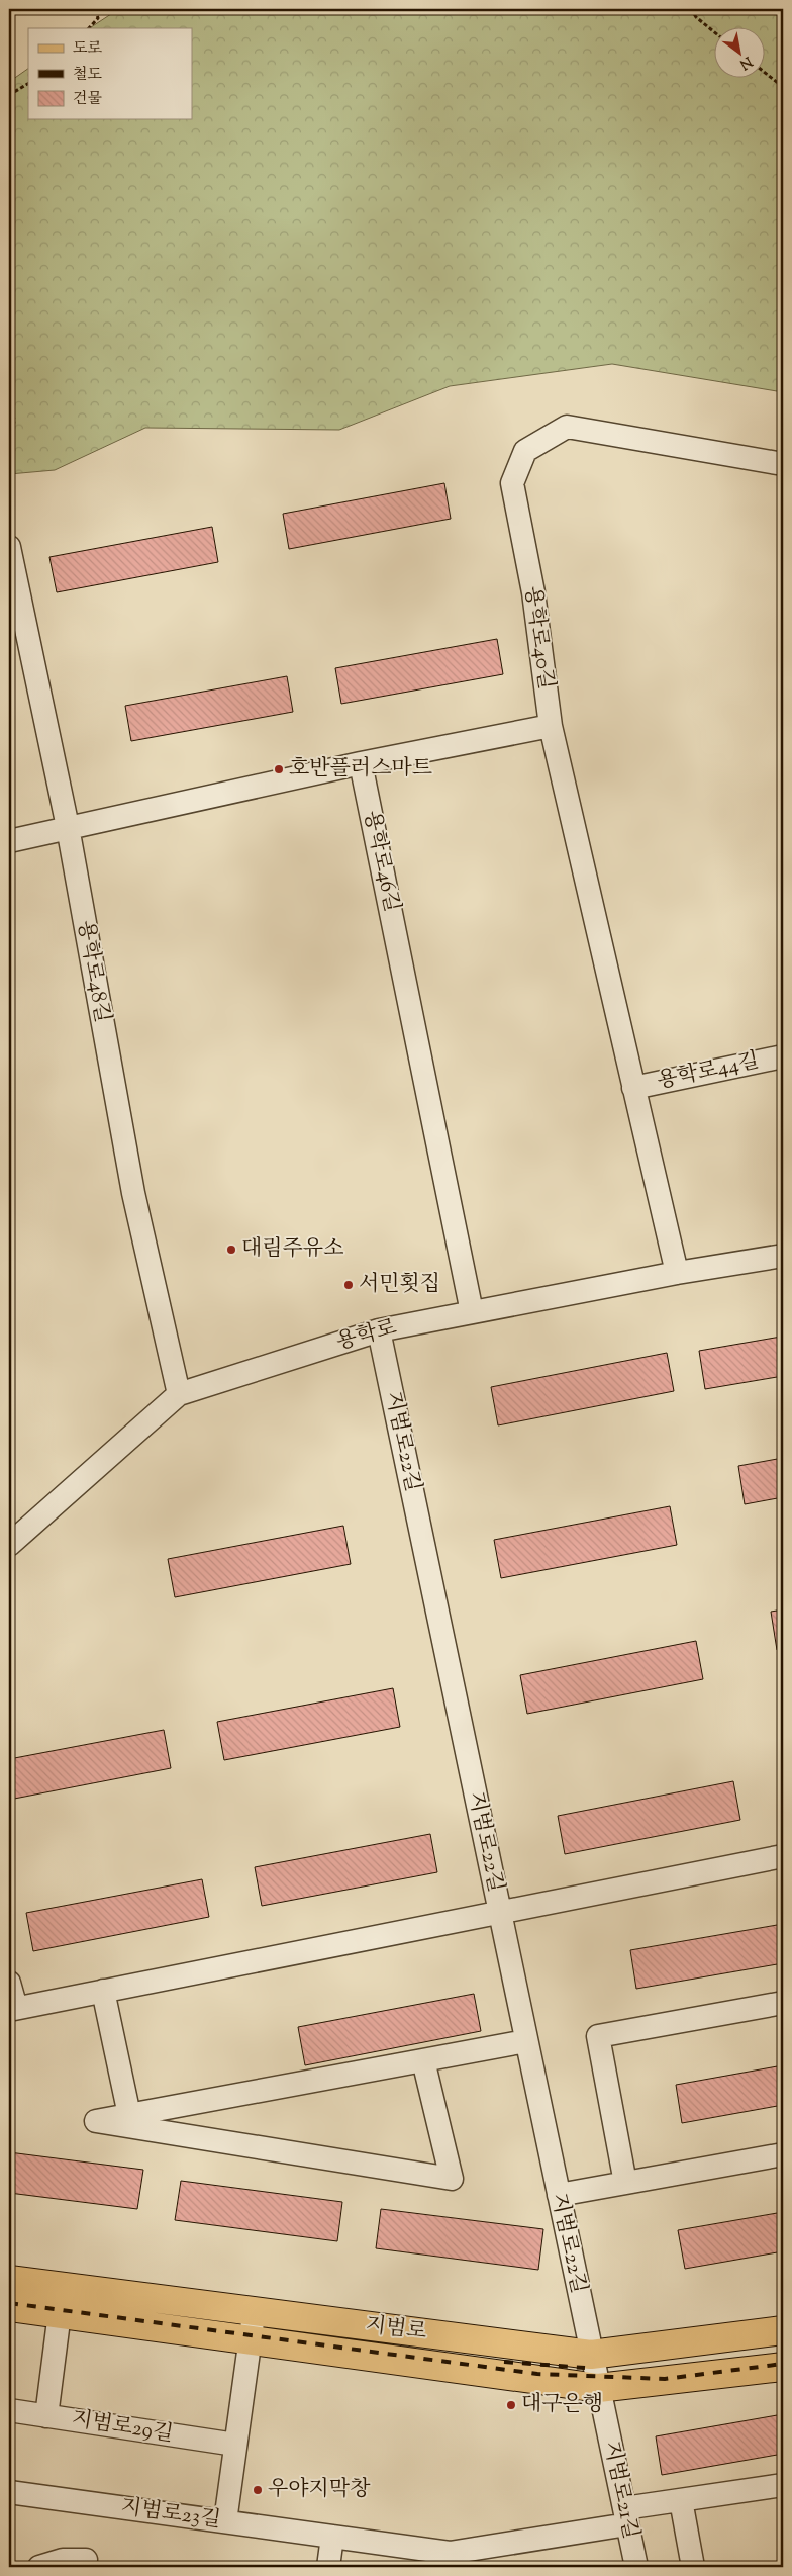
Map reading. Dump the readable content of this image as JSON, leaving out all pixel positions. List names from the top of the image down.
{
  "streets": {
    "main road": ["지범로"],
    "street": [
      "용학로40길",
      "용학로46길",
      "용학로48길",
      "용학로44길",
      "용학로",
      "지범로22길",
      "지범로29길",
      "지범로21길",
      "지범로23길"
    ]
  },
  "crossings": [
    ["용학로40길", "용학로44길"],
    ["용학로40길", "용학로"],
    ["용학로46길", "용학로"],
    ["용학로48길", "용학로"],
    ["용학로", "지범로22길"],
    ["지범로22길", "지범로"],
    ["지범로22길", "지범로21길"],
    ["지범로", "지범로21길"],
    ["지범로21길", "지범로23길"]
  ],
  "places": [
    "호반플러스마트",
    "대림주유소",
    "서민횟집",
    "대구은행",
    "우야지막창"
  ],
  "legend": ["도로", "철도", "건물"],
  "north": "bottom right"
}
